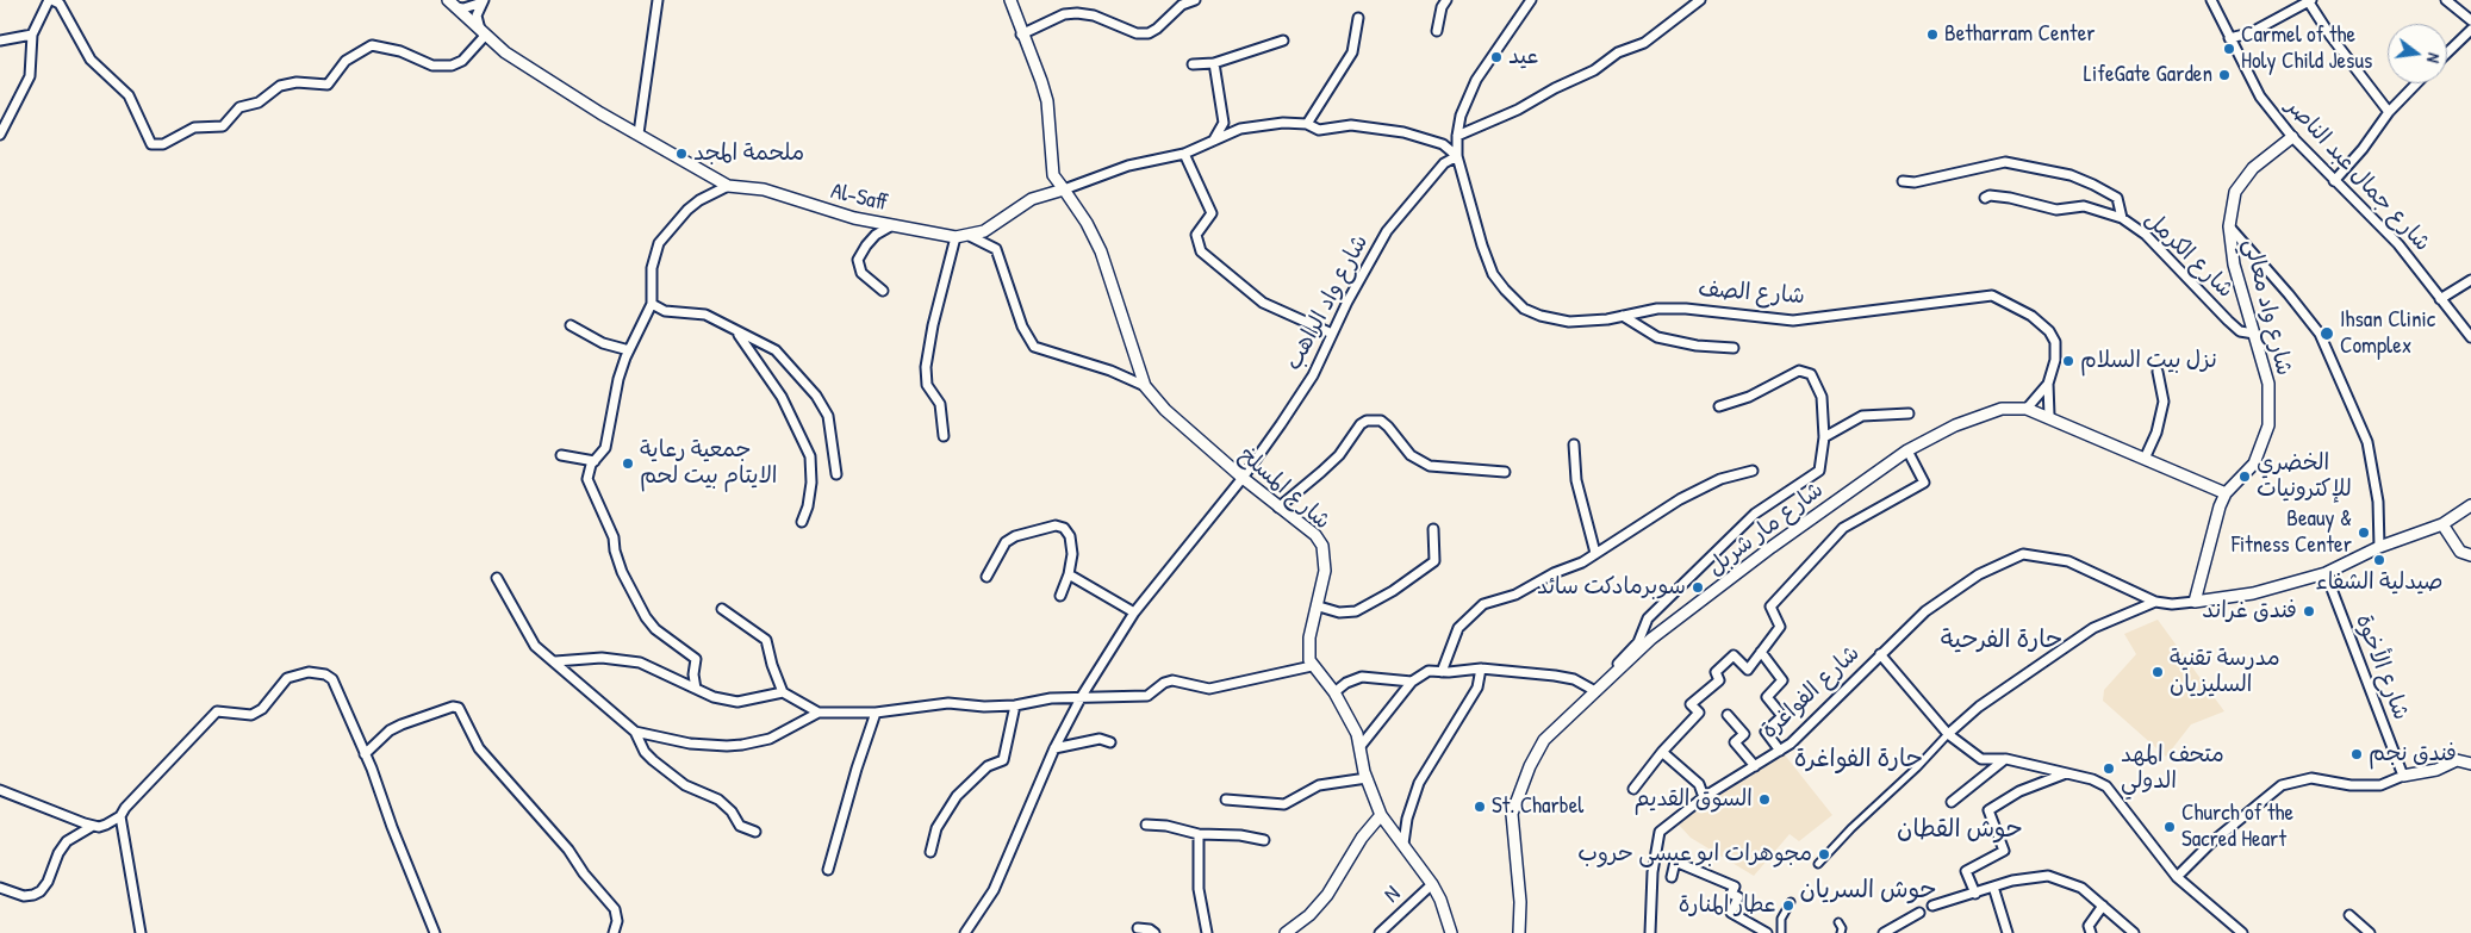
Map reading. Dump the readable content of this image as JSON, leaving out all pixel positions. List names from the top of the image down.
{
  "streets": {
    "street": [
      "شارع جمال عبد الناصر",
      "Al-Saff",
      "شارع الكرمل",
      "شارع الصف",
      "شارع واد الراهب",
      "شارع واد معالي",
      "شارع المسلخ",
      "شارع مار شربل",
      "شارع الأخوة",
      "شارع الفواغرة",
      "N"
    ]
  },
  "crossings": [
    ["شارع جمال عبد الناصر", "شارع واد معالي"],
    ["Al-Saff", "شارع المسلخ"],
    ["شارع الكرمل", "شارع واد معالي"],
    ["شارع الصف", "شارع واد الراهب"],
    ["شارع الصف", "شارع مار شربل"],
    ["شارع واد الراهب", "شارع المسلخ"],
    ["شارع واد معالي", "شارع مار شربل"]
  ],
  "districts": [
    "حارة الفرحية",
    "حارة الفواغرة",
    "حوش القطان",
    "حوش السريان"
  ],
  "places": [
    "Betharram Center",
    "Carmel of the Holy Child Jesus",
    "عيد",
    "LifeGate Garden",
    "ملحمة المجد",
    "Ihsan Clinic Complex",
    "نزل بيت السلام",
    "جمعية رعاية الايتام بيت لحم",
    "الخضري للإكترونيات",
    "Beauy & Fitness Center",
    "صيدلية الشفاء",
    "سوبرمادكت سائد",
    "فندق غراند",
    "مدرسة تقنية السليزيان",
    "فندق نجم",
    "متحف المهد الدولي",
    "السوق القديم",
    "St. Charbel",
    "Church of the Sacred Heart",
    "مجوهرات ابو عيسى حروب",
    "عطار المنارة"
  ],
  "north": "right"
}
